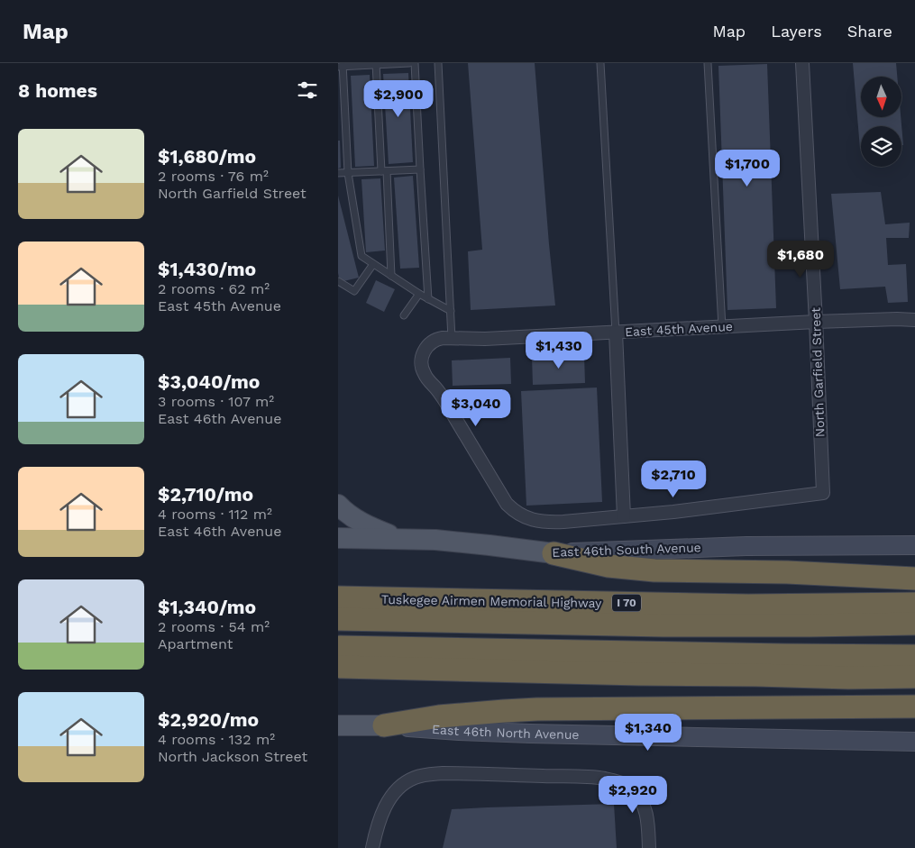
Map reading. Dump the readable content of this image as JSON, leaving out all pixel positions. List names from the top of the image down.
{
  "streets": {
    "highway": ["Tuskegee Airmen Memorial Highway", "I 70"],
    "main road": ["East 46th South Avenue", "East 46th North Avenue"],
    "street": ["East 45th Avenue", "North Garfield Street"]
  },
  "crossings": [
    ["East 45th Avenue", "North Garfield Street"]
  ],
  "north": "bottom",
  "page": {
    "header": "Map",
    "nav": ["Map", "Layers", "Share"],
    "heading": "8 homes",
    "price": [
      "$2,900",
      "$1,700",
      "$1,680",
      "$1,430",
      "$3,040",
      "$2,710",
      "$1,340",
      "$2,920"
    ],
    "list": [
      {
        "name": "$1,680/mo",
        "note": "2 rooms · 76 m² · North Garfield Street"
      },
      {
        "name": "$1,430/mo",
        "note": "2 rooms · 62 m² · East 45th Avenue"
      },
      {
        "name": "$3,040/mo",
        "note": "3 rooms · 107 m² · East 46th Avenue"
      },
      {
        "name": "$2,710/mo",
        "note": "4 rooms · 112 m² · East 46th Avenue"
      },
      {
        "name": "$1,340/mo",
        "note": "2 rooms · 54 m² · Apartment"
      },
      {
        "name": "$2,920/mo",
        "note": "4 rooms · 132 m² · North Jackson Street"
      }
    ]
  }
}
